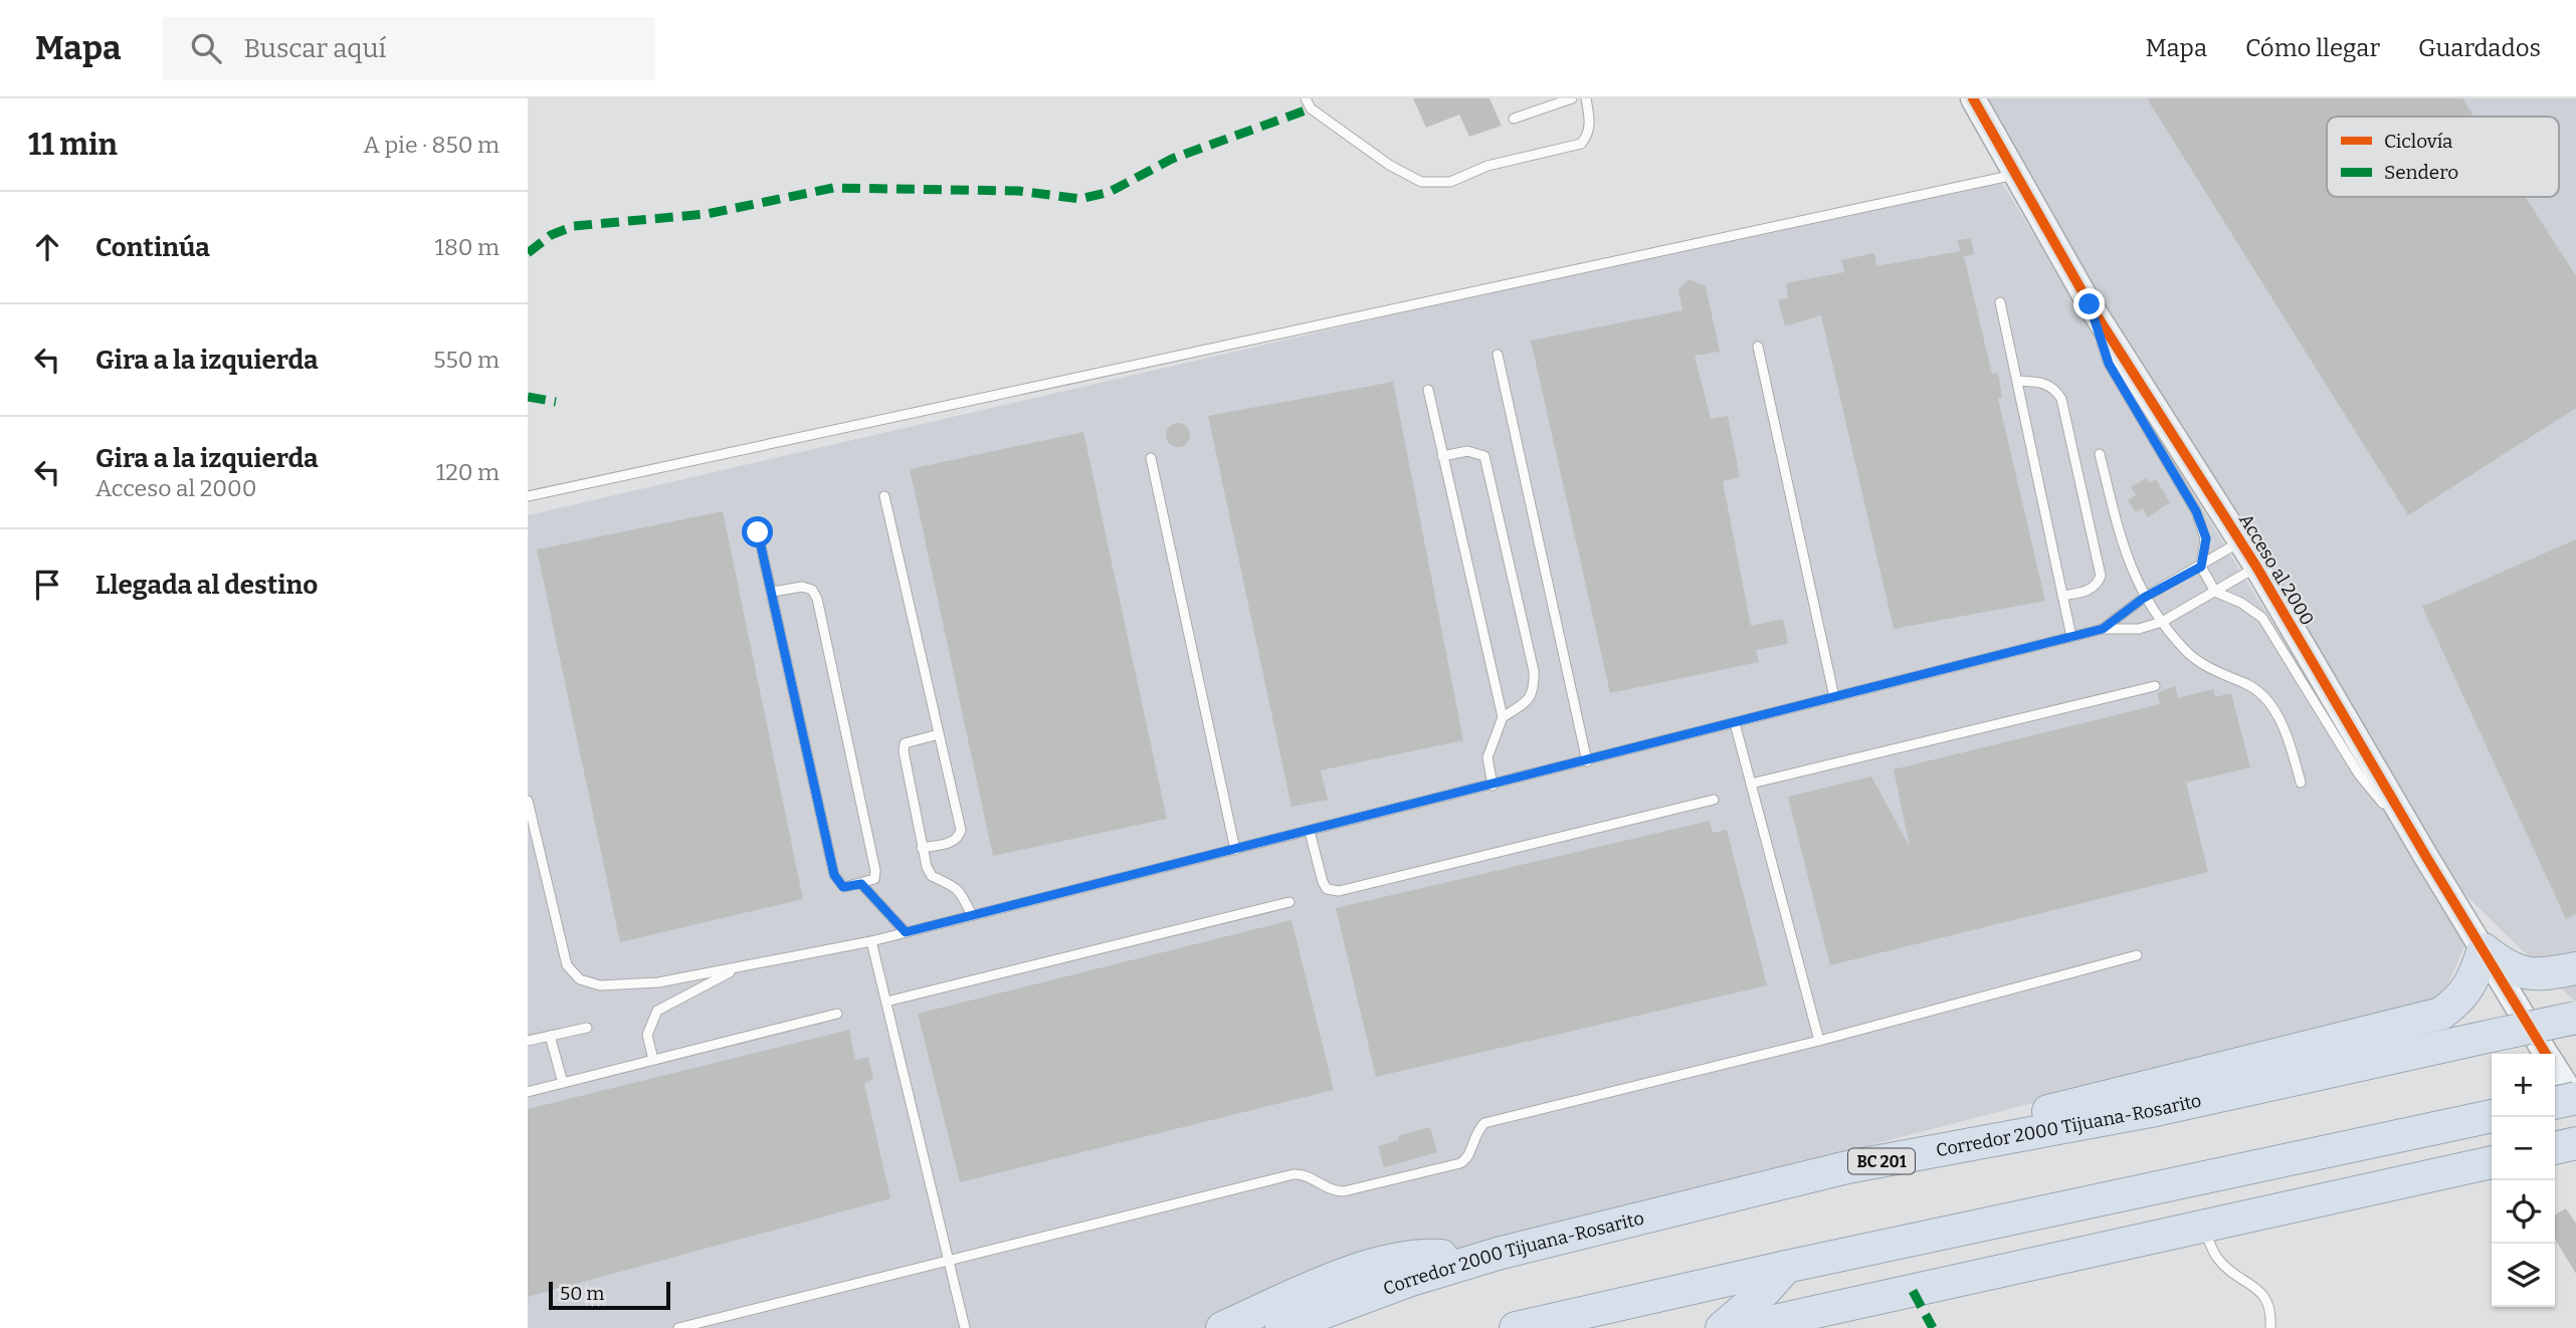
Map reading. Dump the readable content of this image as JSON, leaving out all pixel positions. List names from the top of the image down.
{
  "streets": {
    "highway": ["Corredor 2000 Tijuana-Rosarito", "BC 201"],
    "street": ["Acceso al 2000"]
  },
  "legend": ["Ciclovía", "Sendero"],
  "scale_bar": "50 m",
  "page": {
    "header": "Mapa",
    "search": "Buscar aquí",
    "nav": ["Mapa", "Cómo llegar", "Guardados"],
    "heading": ["11 min", "A pie · 850 m"],
    "list": [
      ["Continúa", "180 m"],
      ["Gira a la izquierda", "550 m"],
      ["Gira a la izquierda", "Acceso al 2000", "120 m"],
      "Llegada al destino"
    ],
    "map_buttons": ["+", "−"],
    "scale": "50 m"
  }
}
